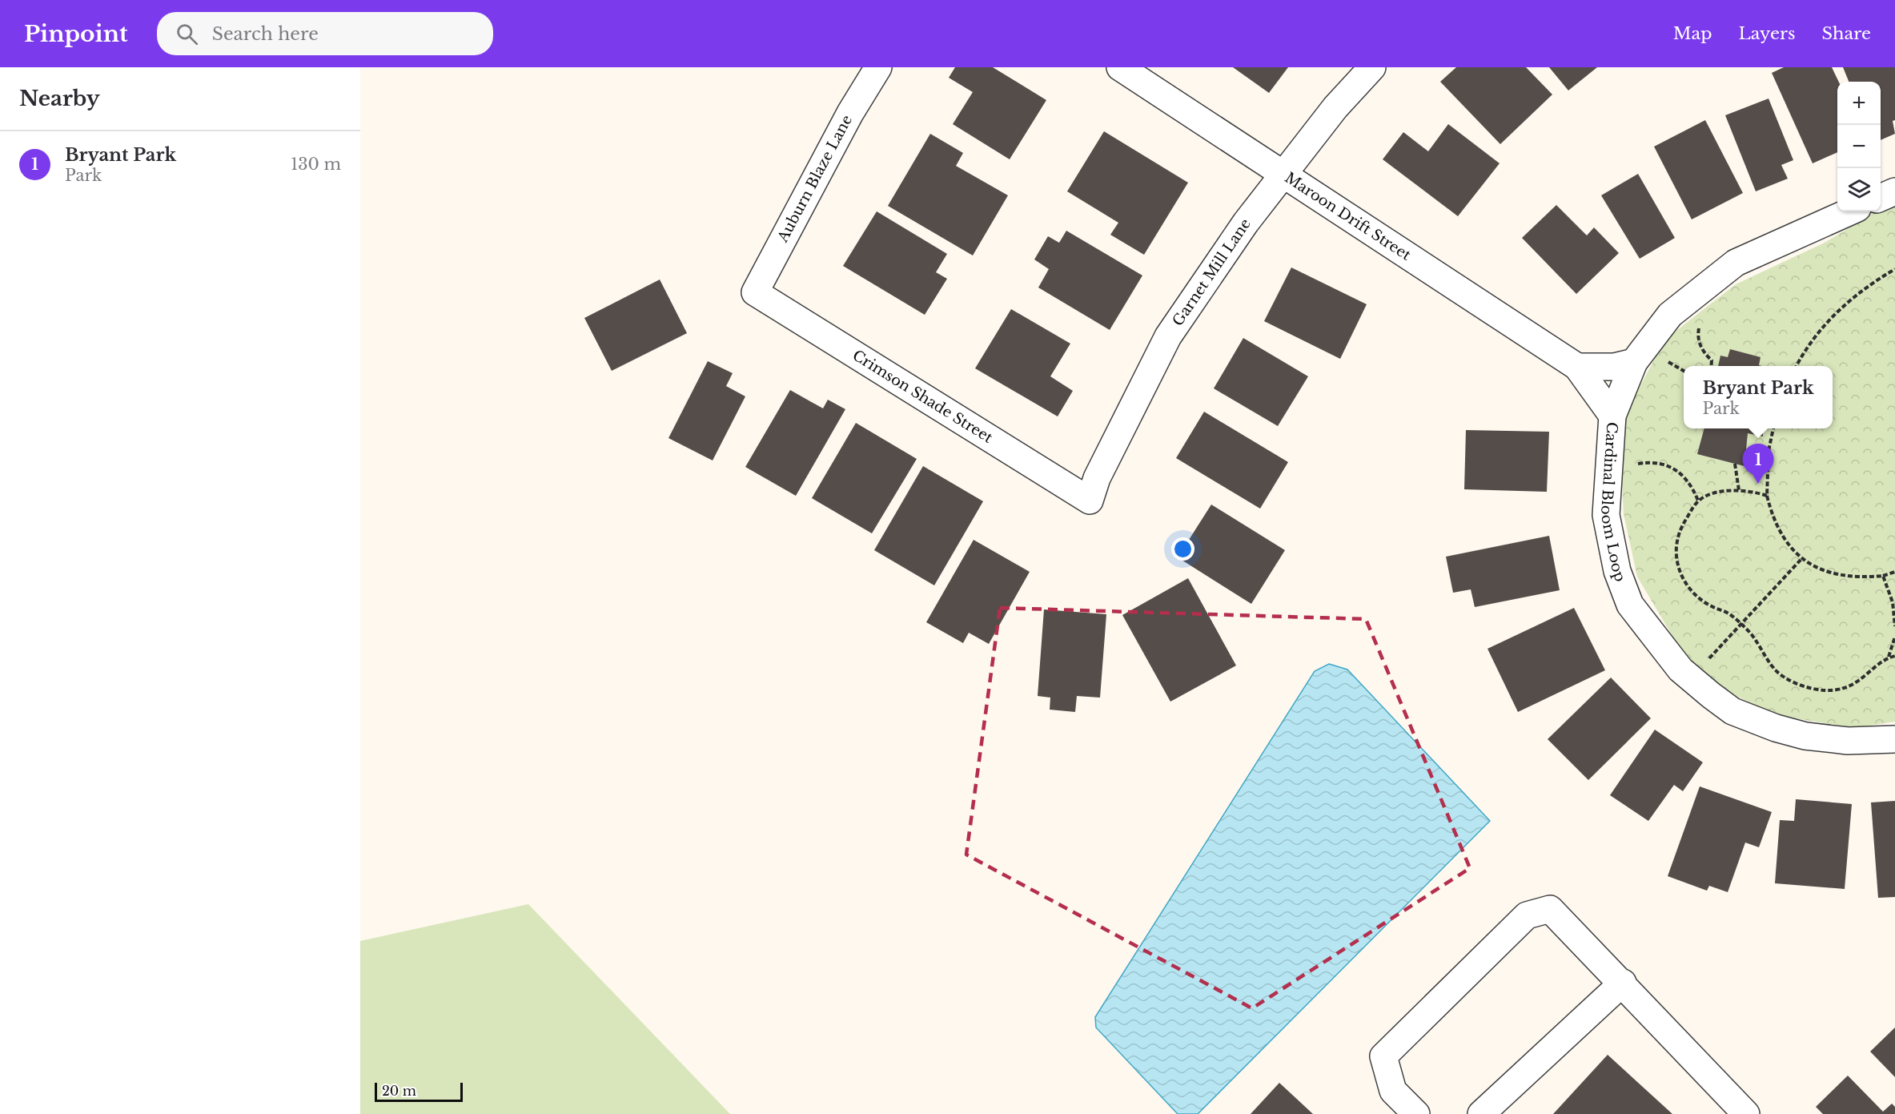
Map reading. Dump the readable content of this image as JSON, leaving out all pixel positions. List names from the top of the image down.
{
  "streets": {
    "street": [
      "Auburn Blaze Lane",
      "Maroon Drift Street",
      "Garnet Mill Lane",
      "Crimson Shade Street",
      "Cardinal Bloom Loop"
    ]
  },
  "crossings": [
    ["Auburn Blaze Lane", "Crimson Shade Street"],
    ["Maroon Drift Street", "Garnet Mill Lane"],
    ["Garnet Mill Lane", "Crimson Shade Street"]
  ],
  "scale_bar": "20 m",
  "page": {
    "header": "Pinpoint",
    "search": "Search here",
    "nav": ["Map", "Layers", "Share"],
    "heading": "Nearby",
    "map_buttons": ["+", "−"],
    "list": [
      {
        "mark": "1",
        "name": "Bryant Park",
        "note": "Park",
        "value": "130 m"
      }
    ],
    "popup": ["Bryant Park", "Park"],
    "pins": "1",
    "scale": "20 m"
  }
}
